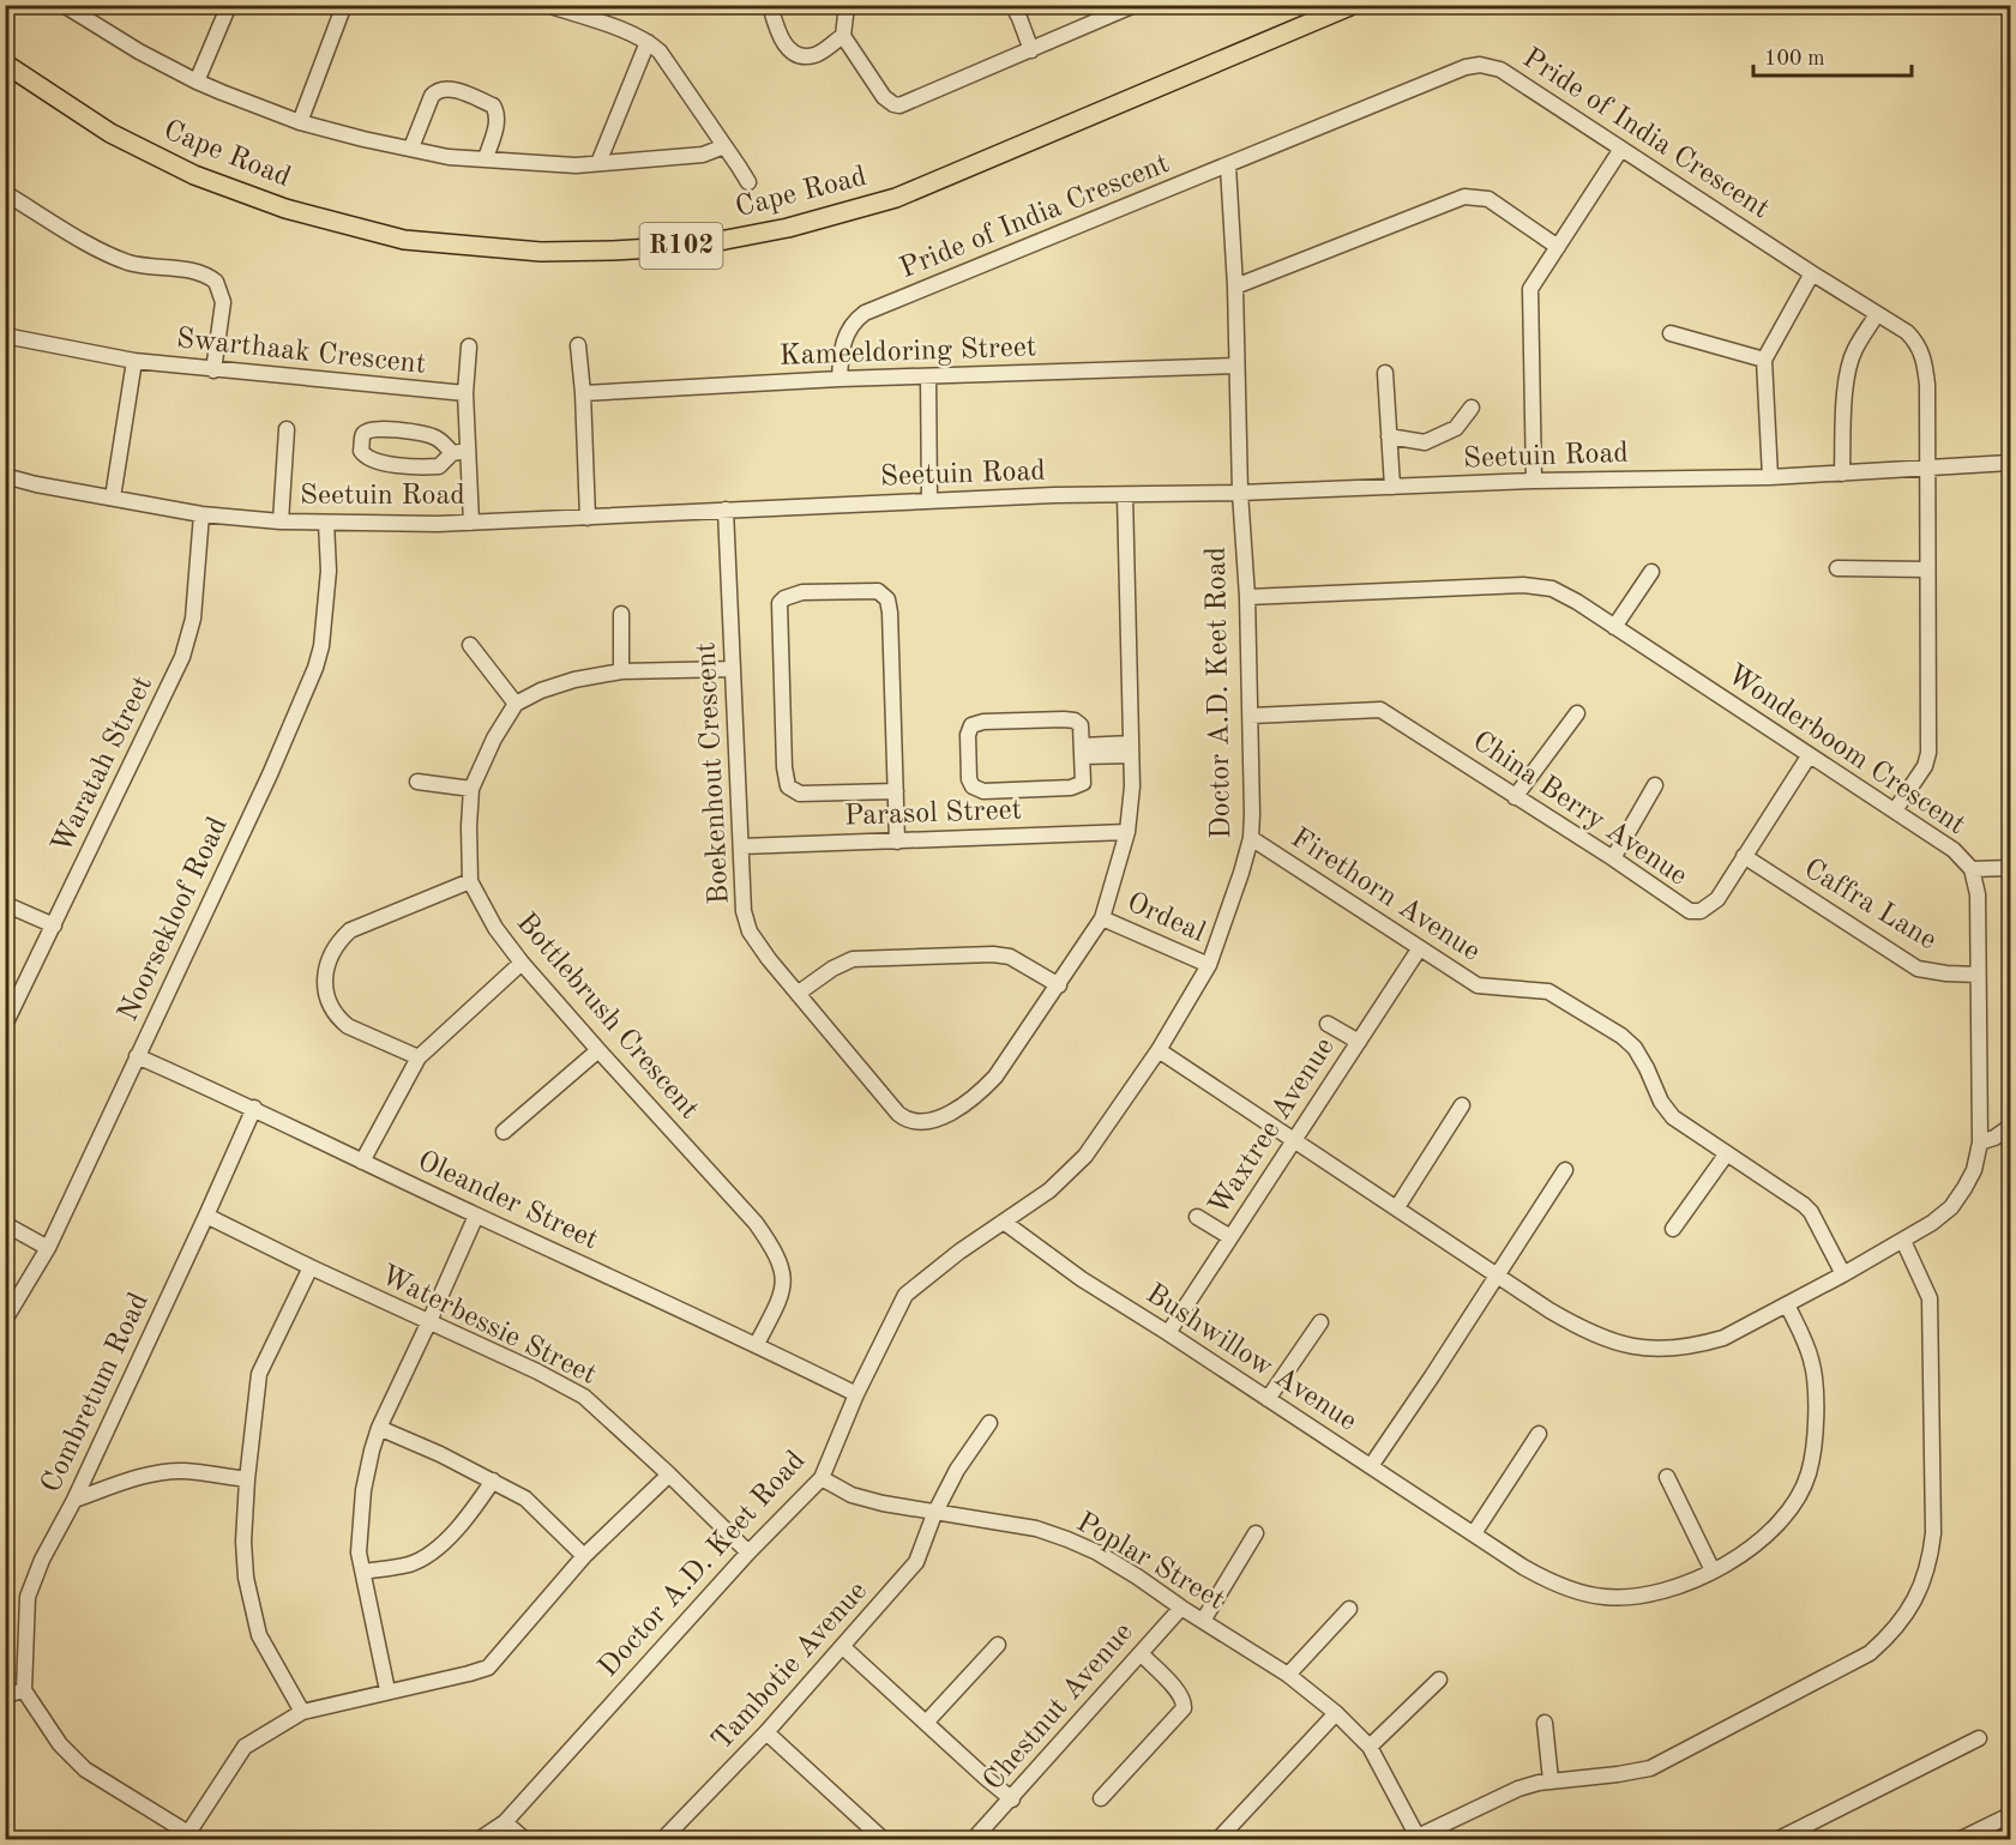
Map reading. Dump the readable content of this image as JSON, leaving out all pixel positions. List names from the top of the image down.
{
  "streets": {
    "main road": ["Cape Road", "R102"],
    "street": [
      "Pride of India Crescent",
      "Swarthaak Crescent",
      "Kameeldoring Street",
      "Seetuin Road",
      "Doctor A.D. Keet Road",
      "Wonderboom Crescent",
      "Waratah Street",
      "Boekenhout Crescent",
      "China Berry Avenue",
      "Parasol Street",
      "Firethorn Avenue",
      "Caffra Lane",
      "Ordeal",
      "Noorsekloof Road",
      "Bottlebrush Crescent",
      "Waxtree Avenue",
      "Oleander Street",
      "Waterbessie Street",
      "Bushwillow Avenue",
      "Combretum Road",
      "Poplar Street",
      "Tambotie Avenue",
      "Chestnut Avenue"
    ]
  },
  "crossings": [
    ["Pride of India Crescent", "Kameeldoring Street"],
    ["Pride of India Crescent", "Seetuin Road"],
    ["Pride of India Crescent", "Doctor A.D. Keet Road"],
    ["Pride of India Crescent", "Wonderboom Crescent"],
    ["Swarthaak Crescent", "Seetuin Road"],
    ["Kameeldoring Street", "Doctor A.D. Keet Road"],
    ["Seetuin Road", "Doctor A.D. Keet Road"],
    ["Seetuin Road", "Waratah Street"],
    ["Seetuin Road", "Boekenhout Crescent"],
    ["Seetuin Road", "Noorsekloof Road"],
    ["Doctor A.D. Keet Road", "Wonderboom Crescent"],
    ["Doctor A.D. Keet Road", "China Berry Avenue"],
    ["Doctor A.D. Keet Road", "Firethorn Avenue"],
    ["Doctor A.D. Keet Road", "Ordeal"],
    ["Doctor A.D. Keet Road", "Oleander Street"],
    ["Doctor A.D. Keet Road", "Waterbessie Street"],
    ["Doctor A.D. Keet Road", "Bushwillow Avenue"],
    ["Doctor A.D. Keet Road", "Poplar Street"],
    ["Wonderboom Crescent", "China Berry Avenue"],
    ["Wonderboom Crescent", "Firethorn Avenue"],
    ["Wonderboom Crescent", "Caffra Lane"],
    ["Wonderboom Crescent", "Waxtree Avenue"],
    ["Wonderboom Crescent", "Bushwillow Avenue"],
    ["Boekenhout Crescent", "Parasol Street"],
    ["Boekenhout Crescent", "Ordeal"],
    ["Boekenhout Crescent", "Bottlebrush Crescent"],
    ["China Berry Avenue", "Caffra Lane"],
    ["Firethorn Avenue", "Waxtree Avenue"],
    ["Noorsekloof Road", "Oleander Street"],
    ["Bottlebrush Crescent", "Oleander Street"],
    ["Waxtree Avenue", "Bushwillow Avenue"],
    ["Oleander Street", "Combretum Road"],
    ["Waterbessie Street", "Combretum Road"],
    ["Poplar Street", "Tambotie Avenue"],
    ["Poplar Street", "Chestnut Avenue"]
  ],
  "scale_bar": "100 m"
}
